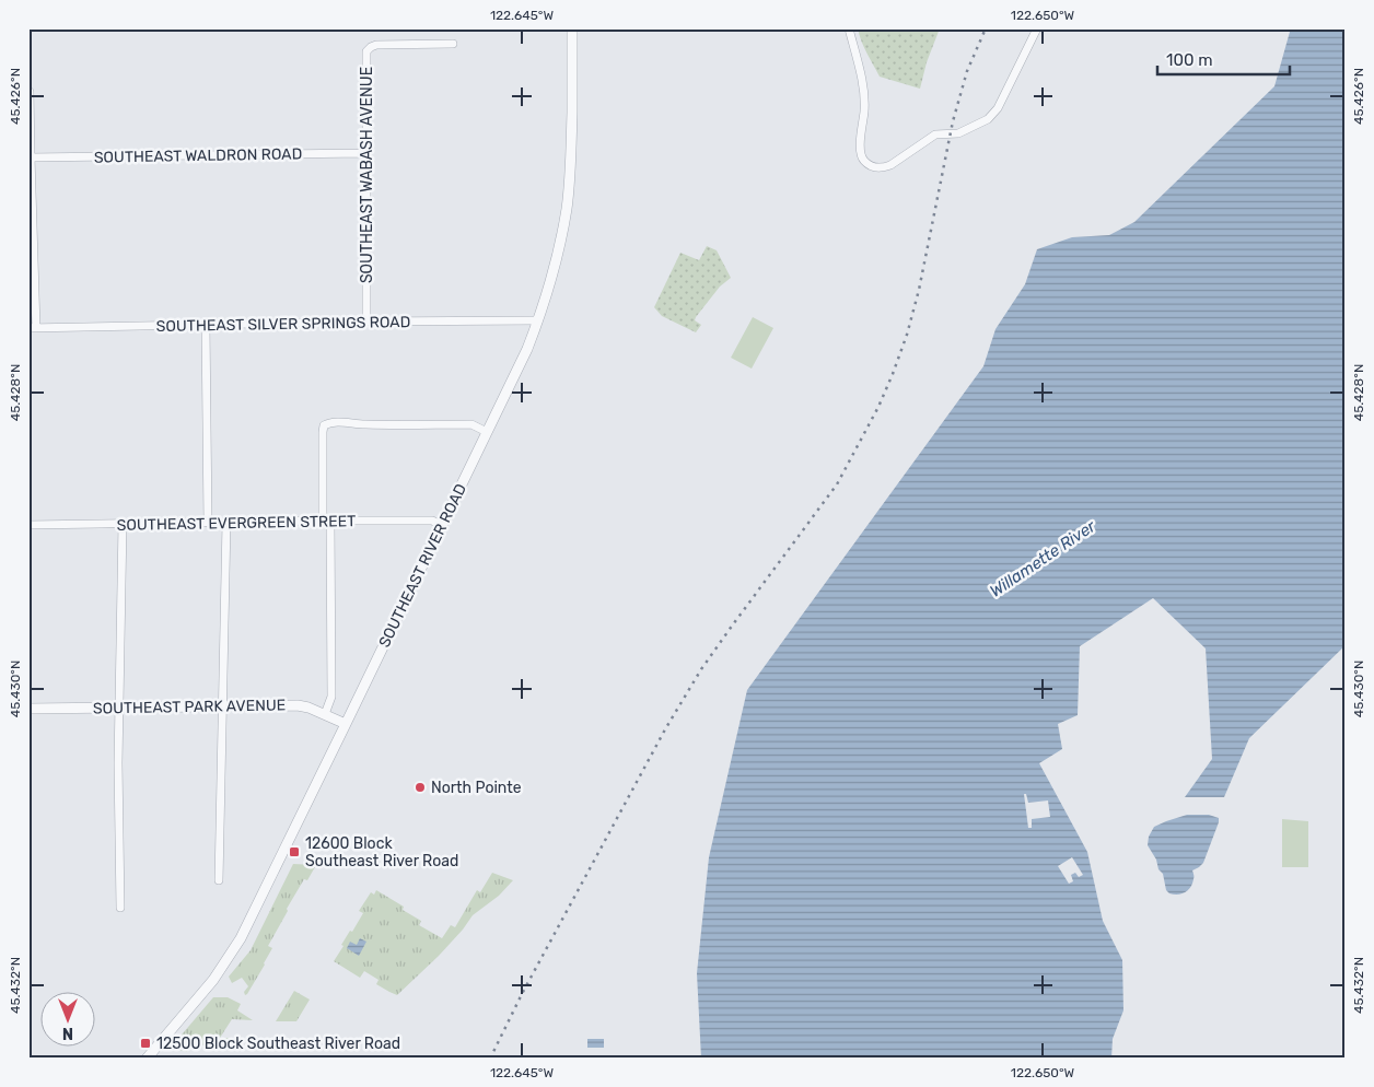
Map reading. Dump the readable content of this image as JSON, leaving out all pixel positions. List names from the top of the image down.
{
  "streets": {
    "street": [
      "SOUTHEAST WALDRON ROAD",
      "SOUTHEAST WABASH AVENUE",
      "SOUTHEAST SILVER SPRINGS ROAD",
      "SOUTHEAST EVERGREEN STREET",
      "SOUTHEAST RIVER ROAD",
      "SOUTHEAST PARK AVENUE"
    ]
  },
  "crossings": [
    ["SOUTHEAST WALDRON ROAD", "SOUTHEAST WABASH AVENUE"],
    ["SOUTHEAST WABASH AVENUE", "SOUTHEAST SILVER SPRINGS ROAD"],
    ["SOUTHEAST SILVER SPRINGS ROAD", "SOUTHEAST RIVER ROAD"],
    ["SOUTHEAST EVERGREEN STREET", "SOUTHEAST RIVER ROAD"],
    ["SOUTHEAST RIVER ROAD", "SOUTHEAST PARK AVENUE"]
  ],
  "water": ["Willamette River"],
  "places": {
    "other": ["North Pointe"],
    "transit": ["12600 Block Southeast River Road", "12500 Block Southeast River Road"]
  },
  "scale_bar": "100 m",
  "north": "bottom",
  "coordinates": [
    "122.645°W",
    "122.650°W",
    "45.426°N",
    "45.428°N",
    "45.430°N",
    "45.432°N"
  ]
}
